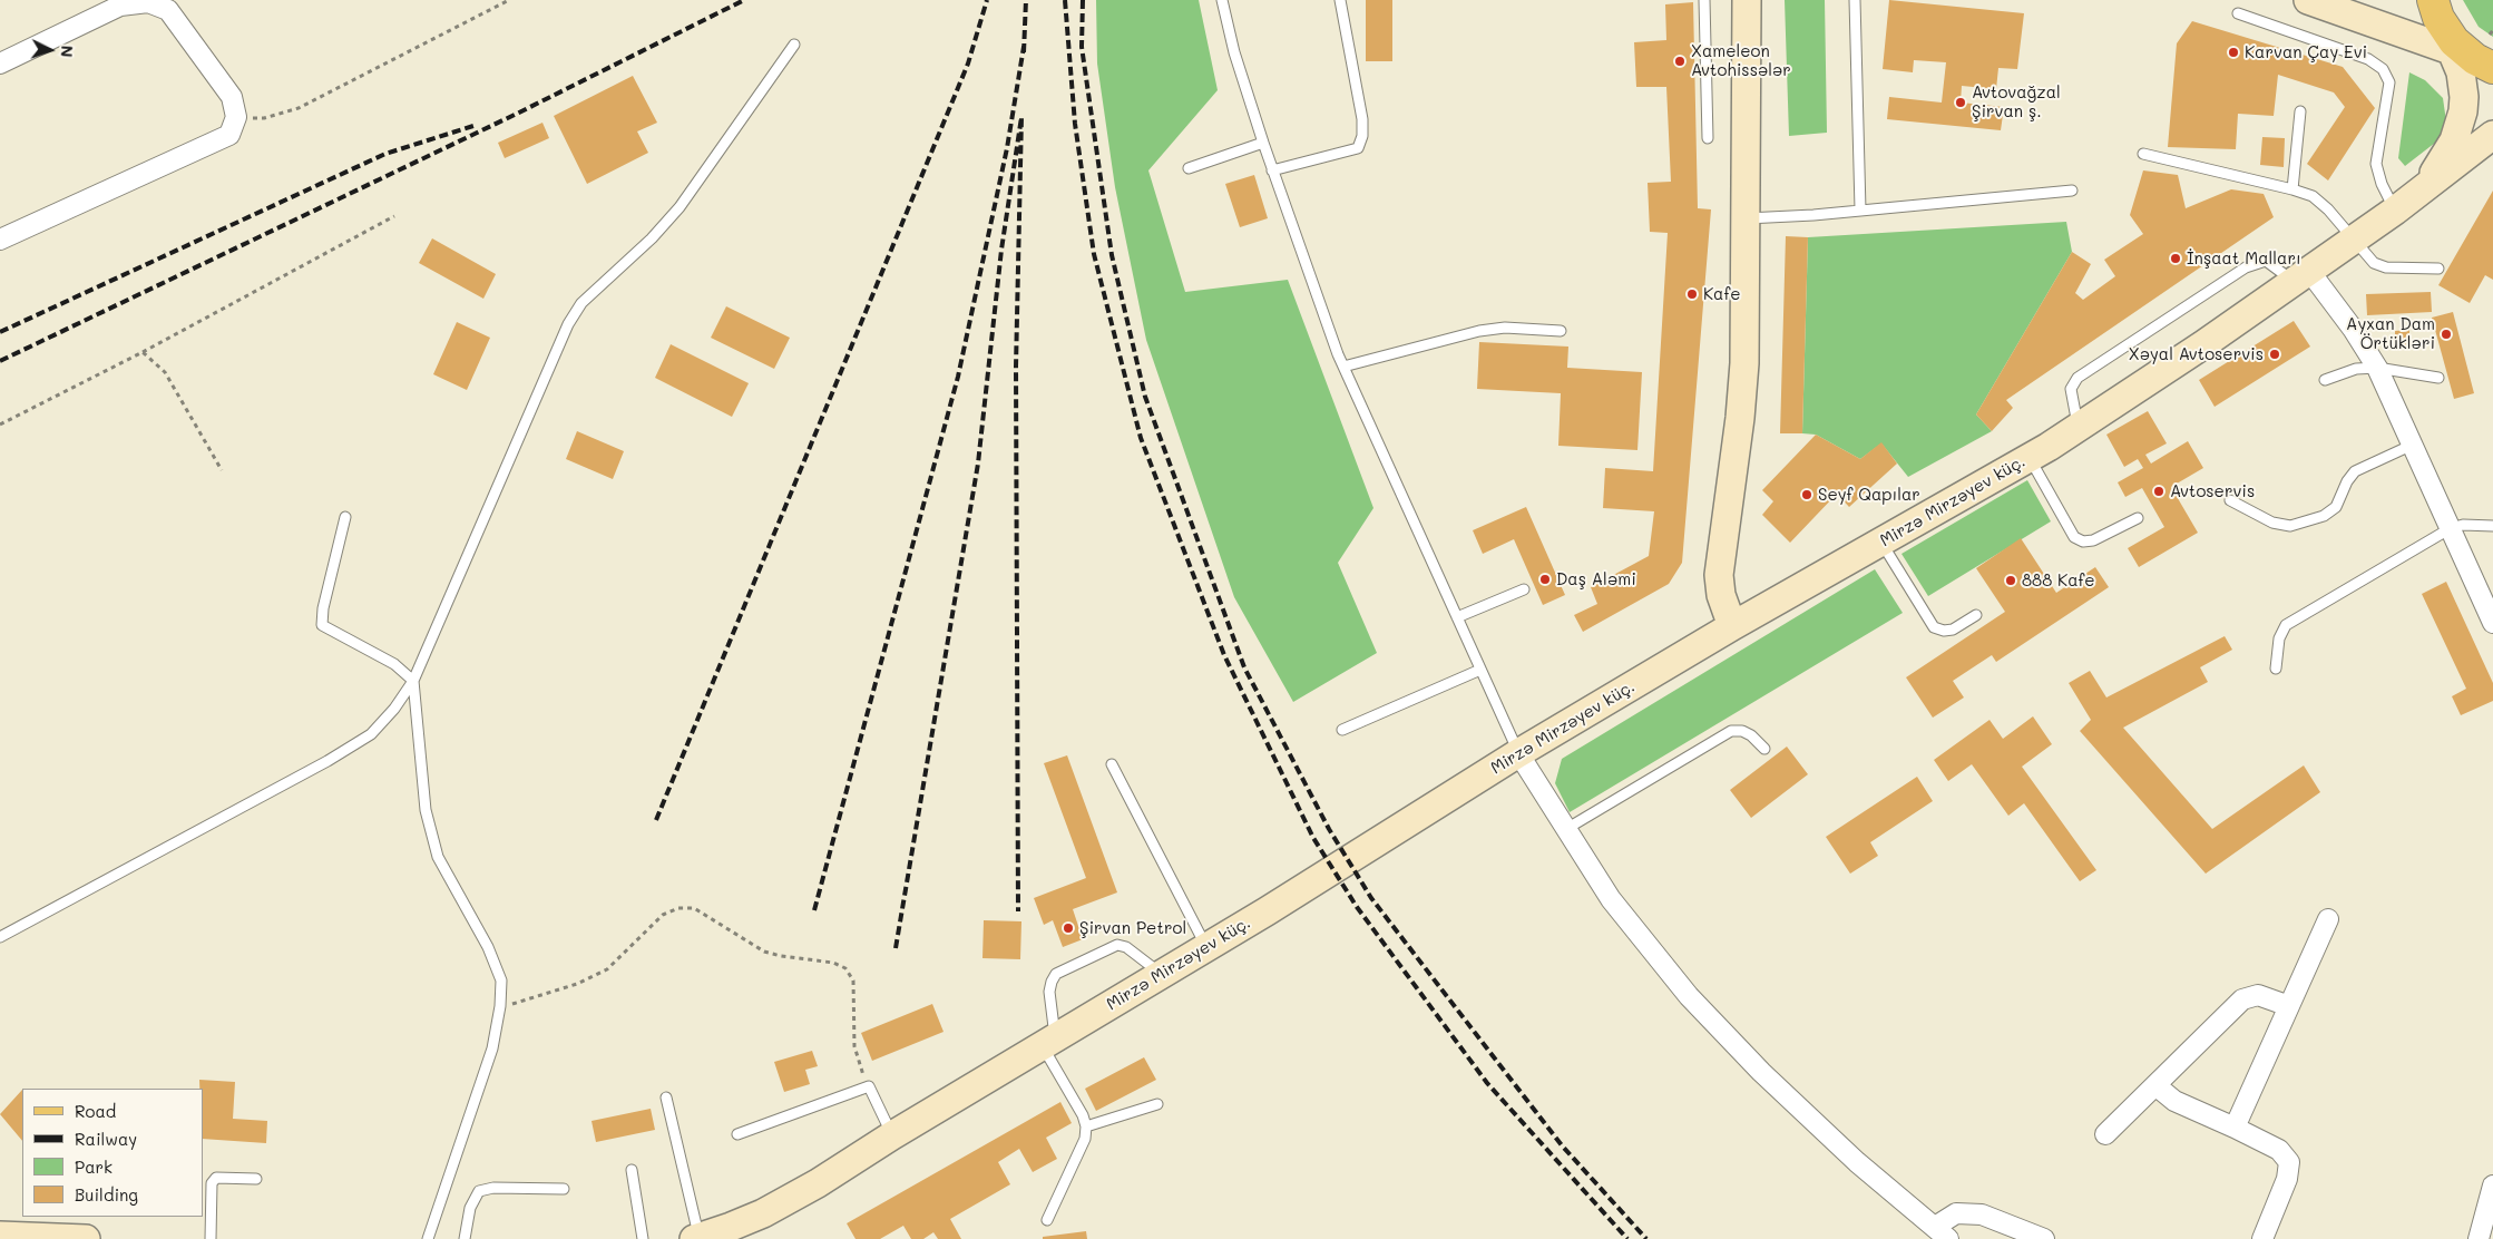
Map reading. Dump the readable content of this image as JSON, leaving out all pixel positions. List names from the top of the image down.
{
  "streets": {
    "main road": ["Mirzə Mirzəyev küç."]
  },
  "places": [
    "Karvan Çay Evi",
    "Xameleon Avtohissələr",
    "Avtovağzal Şirvan ş.",
    "İnşaat Malları",
    "Kafe",
    "Ayxan Dam Örtükləri",
    "Xəyal Avtoservis",
    "Avtoservis",
    "Seyf Qapılar",
    "Daş Aləmi",
    "888 Kafe",
    "Şirvan Petrol"
  ],
  "legend": [
    "Road",
    "Railway",
    "Park",
    "Building"
  ],
  "north": "right"
}
